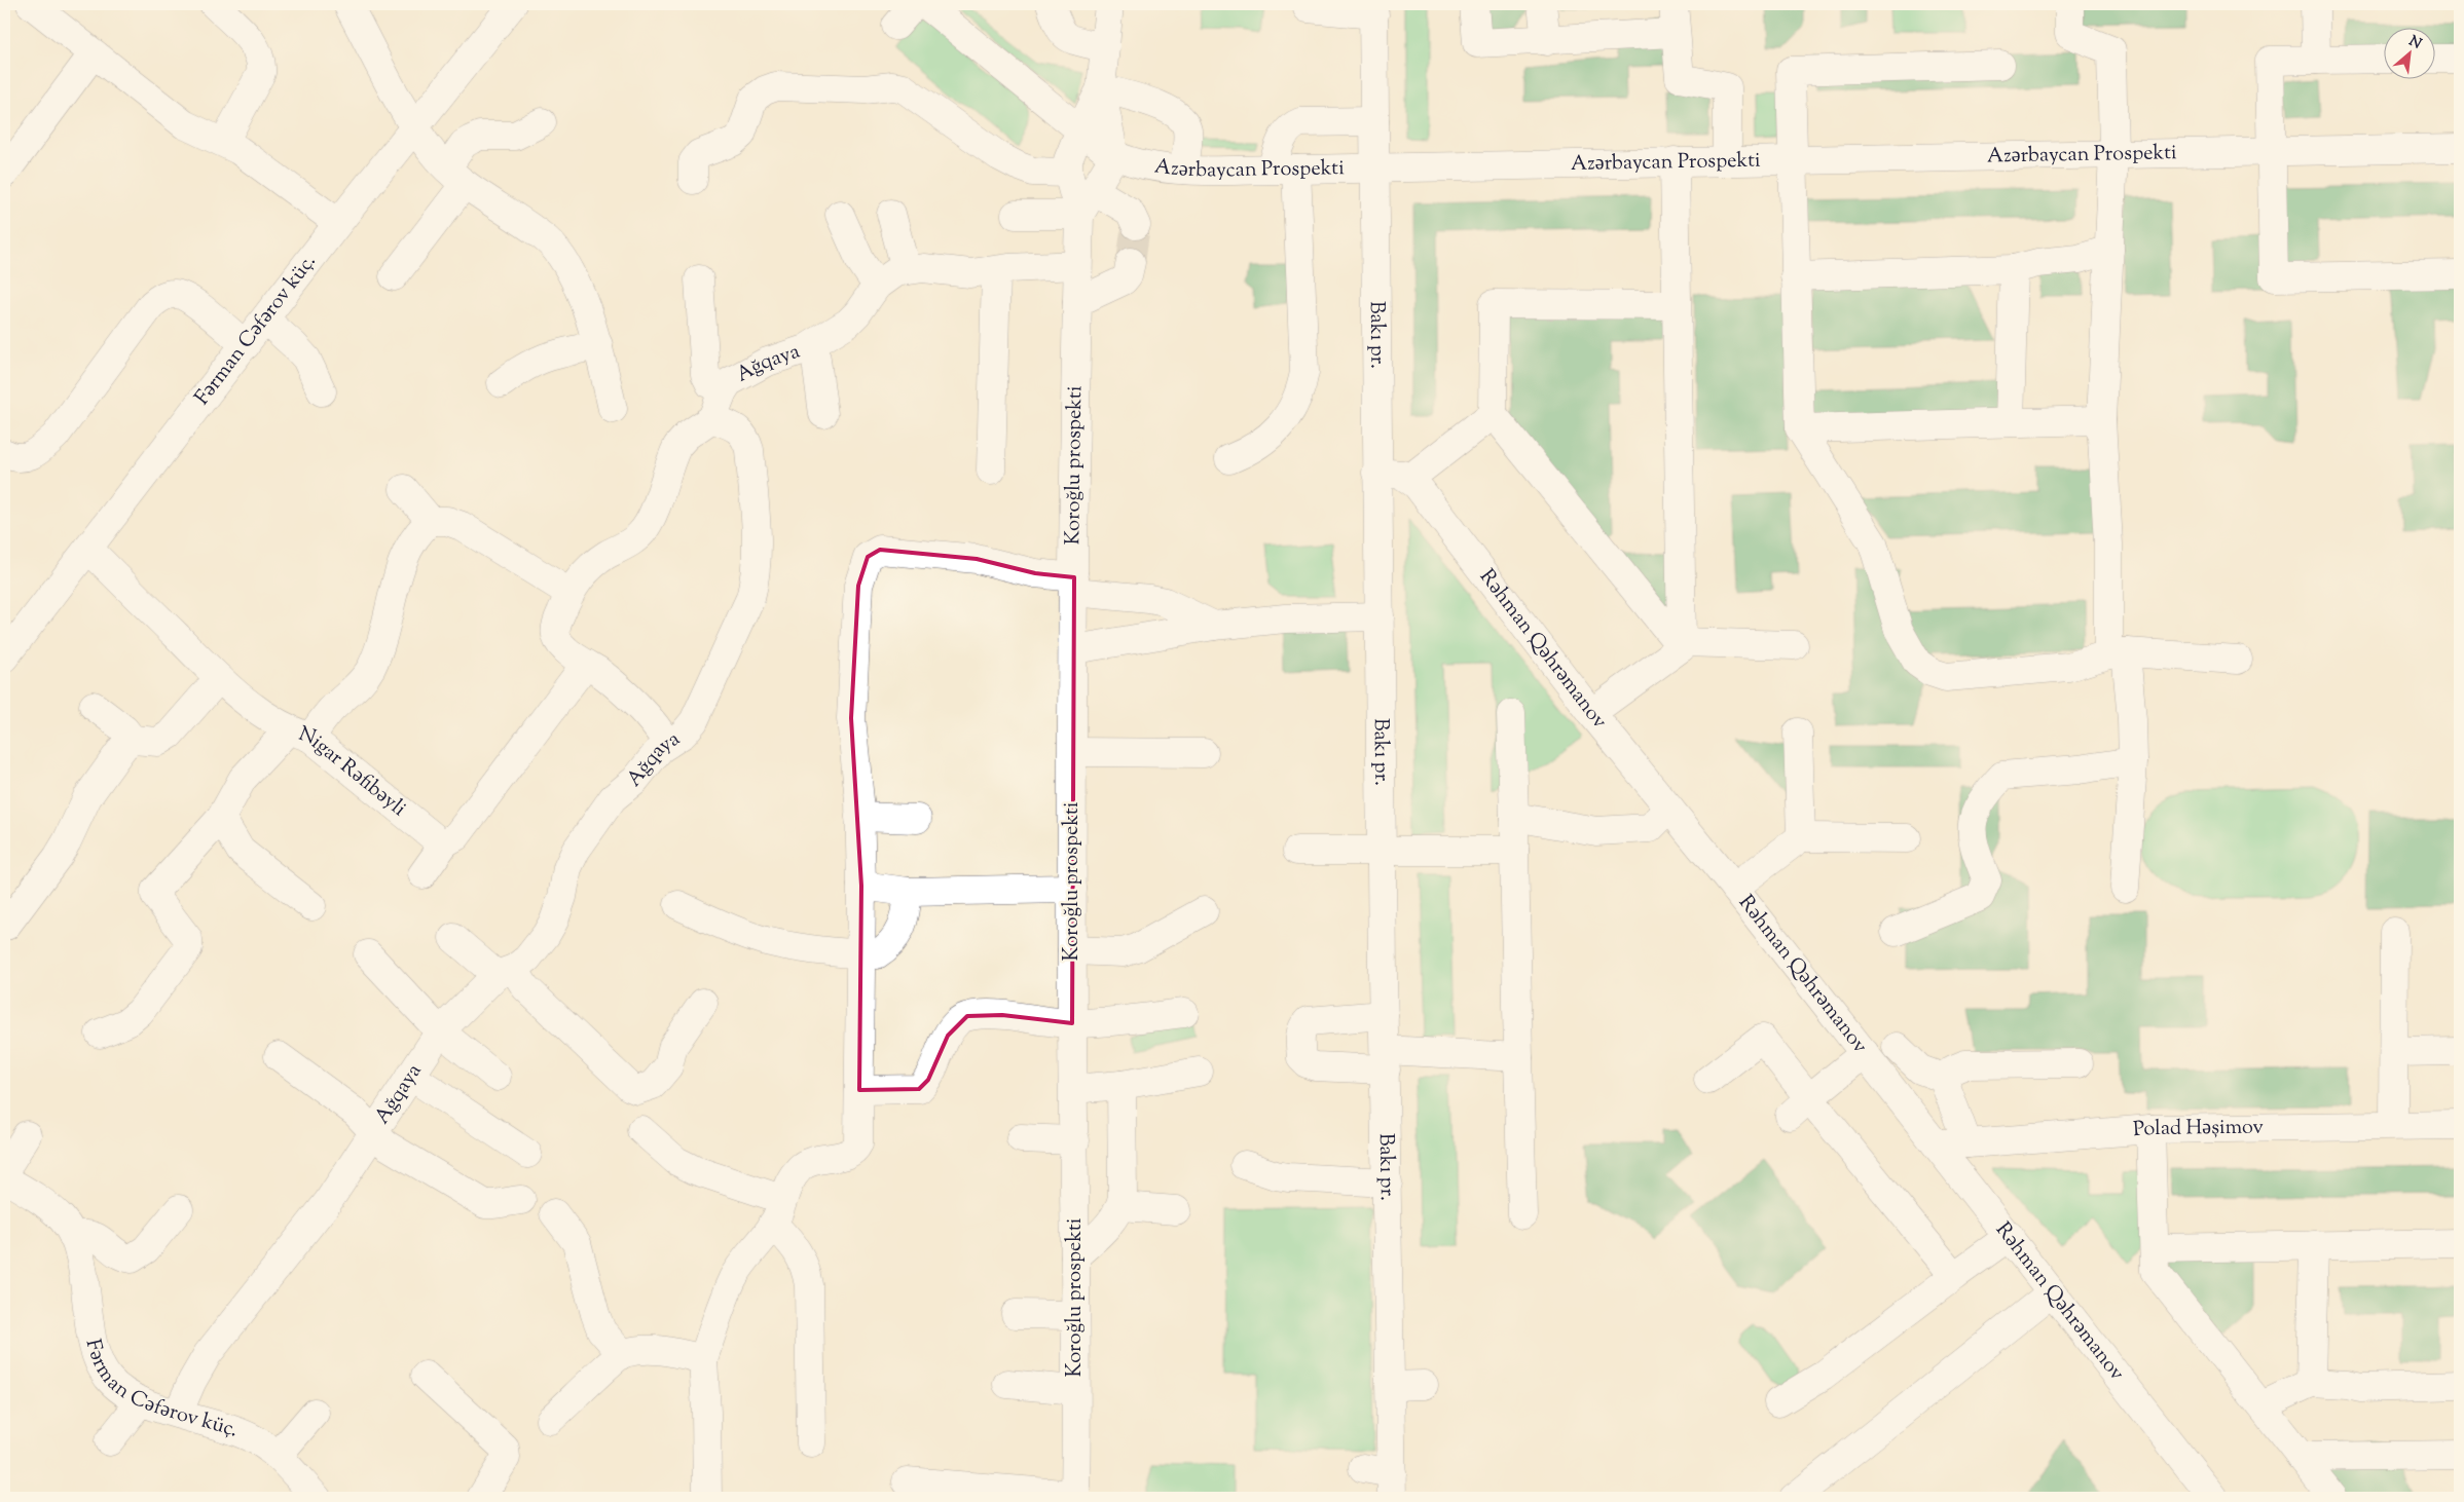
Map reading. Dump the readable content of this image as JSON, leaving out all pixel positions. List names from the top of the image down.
{
  "streets": {
    "street": [
      "Azərbaycan Prospekti",
      "Fərman Cəfərov küç.",
      "Bakı pr.",
      "Ağqaya",
      "Koroğlu prospekti",
      "Rəhman Qəhrəmanov",
      "Nigar Rəfibəyli",
      "Polad Həşimov"
    ]
  },
  "crossings": [
    ["Azərbaycan Prospekti", "Bakı pr."],
    ["Fərman Cəfərov küç.", "Ağqaya"],
    ["Fərman Cəfərov küç.", "Nigar Rəfibəyli"],
    ["Ağqaya", "Koroğlu prospekti"],
    ["Rəhman Qəhrəmanov", "Polad Həşimov"]
  ],
  "north": "top right"
}
